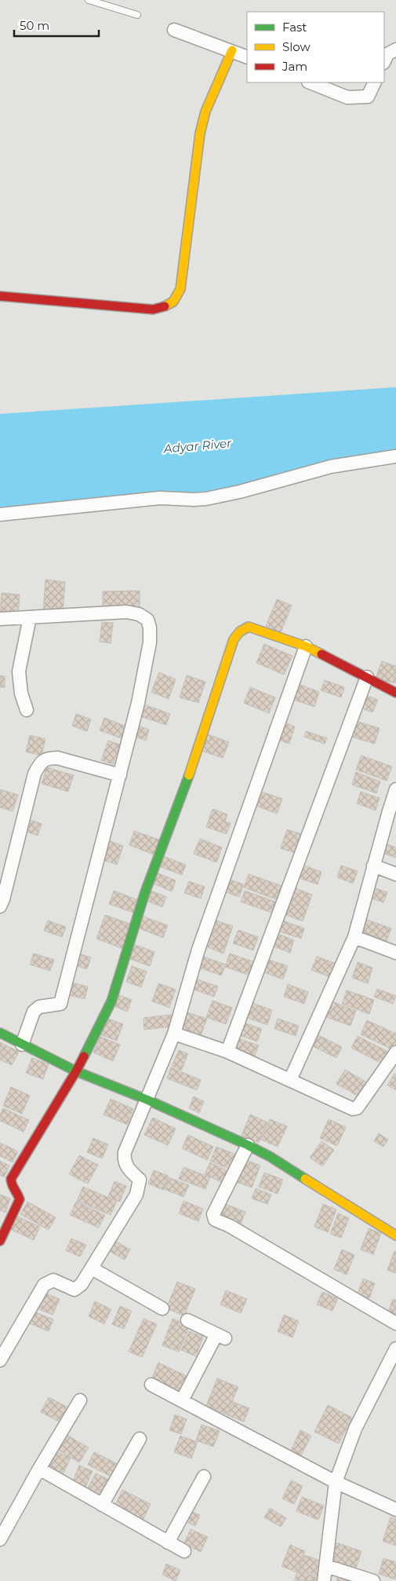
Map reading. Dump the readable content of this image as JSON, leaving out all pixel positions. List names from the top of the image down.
{
  "water": ["Adyar River"],
  "legend": ["Fast", "Slow", "Jam"],
  "scale_bar": "50 m"
}
